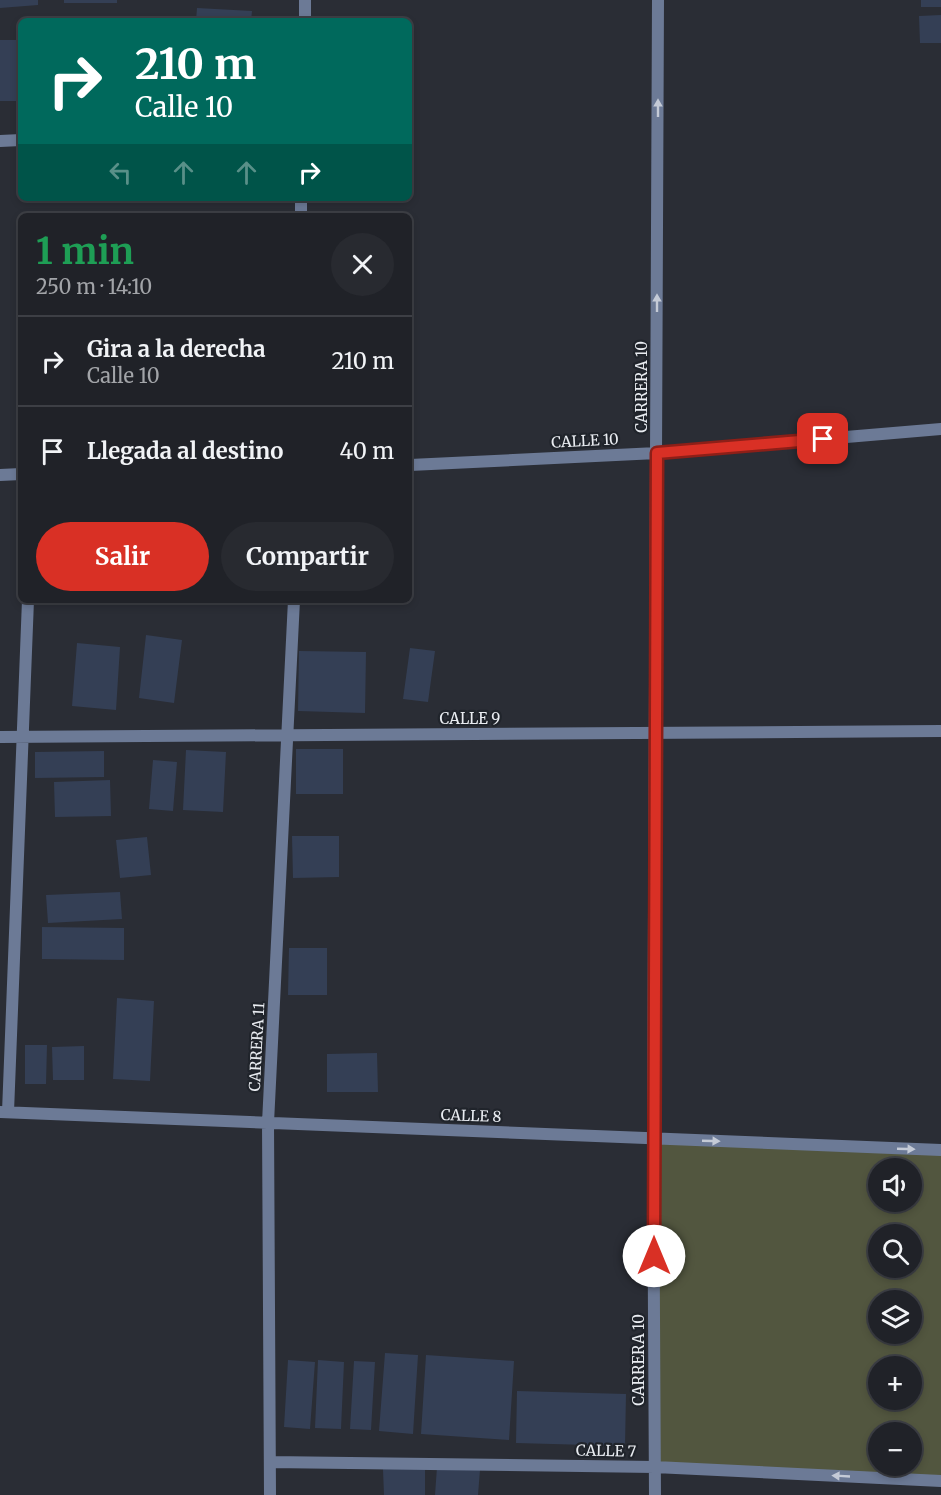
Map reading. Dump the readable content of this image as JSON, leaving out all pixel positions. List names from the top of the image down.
{
  "streets": {
    "street": [
      "CARRERA 10",
      "CALLE 10",
      "CALLE 9",
      "CARRERA 11",
      "CALLE 8",
      "CALLE 7"
    ]
  },
  "crossings": [
    ["CARRERA 10", "CALLE 10"],
    ["CARRERA 10", "CALLE 9"],
    ["CARRERA 10", "CALLE 8"],
    ["CARRERA 10", "CALLE 7"],
    ["CALLE 9", "CARRERA 11"],
    ["CARRERA 11", "CALLE 8"],
    ["CARRERA 11", "CALLE 7"]
  ],
  "one_way": ["CALLE 7"],
  "page": {
    "turn": ["210 m", "Calle 10"],
    "heading": ["1 min", "250 m · 14:10"],
    "list": [
      {
        "name": "Gira a la derecha",
        "note": "Calle 10",
        "value": "210 m"
      },
      {
        "name": "Llegada al destino",
        "value": "40 m"
      }
    ],
    "buttons": ["Salir", "Compartir"],
    "map_buttons": ["+", "−"]
  }
}
